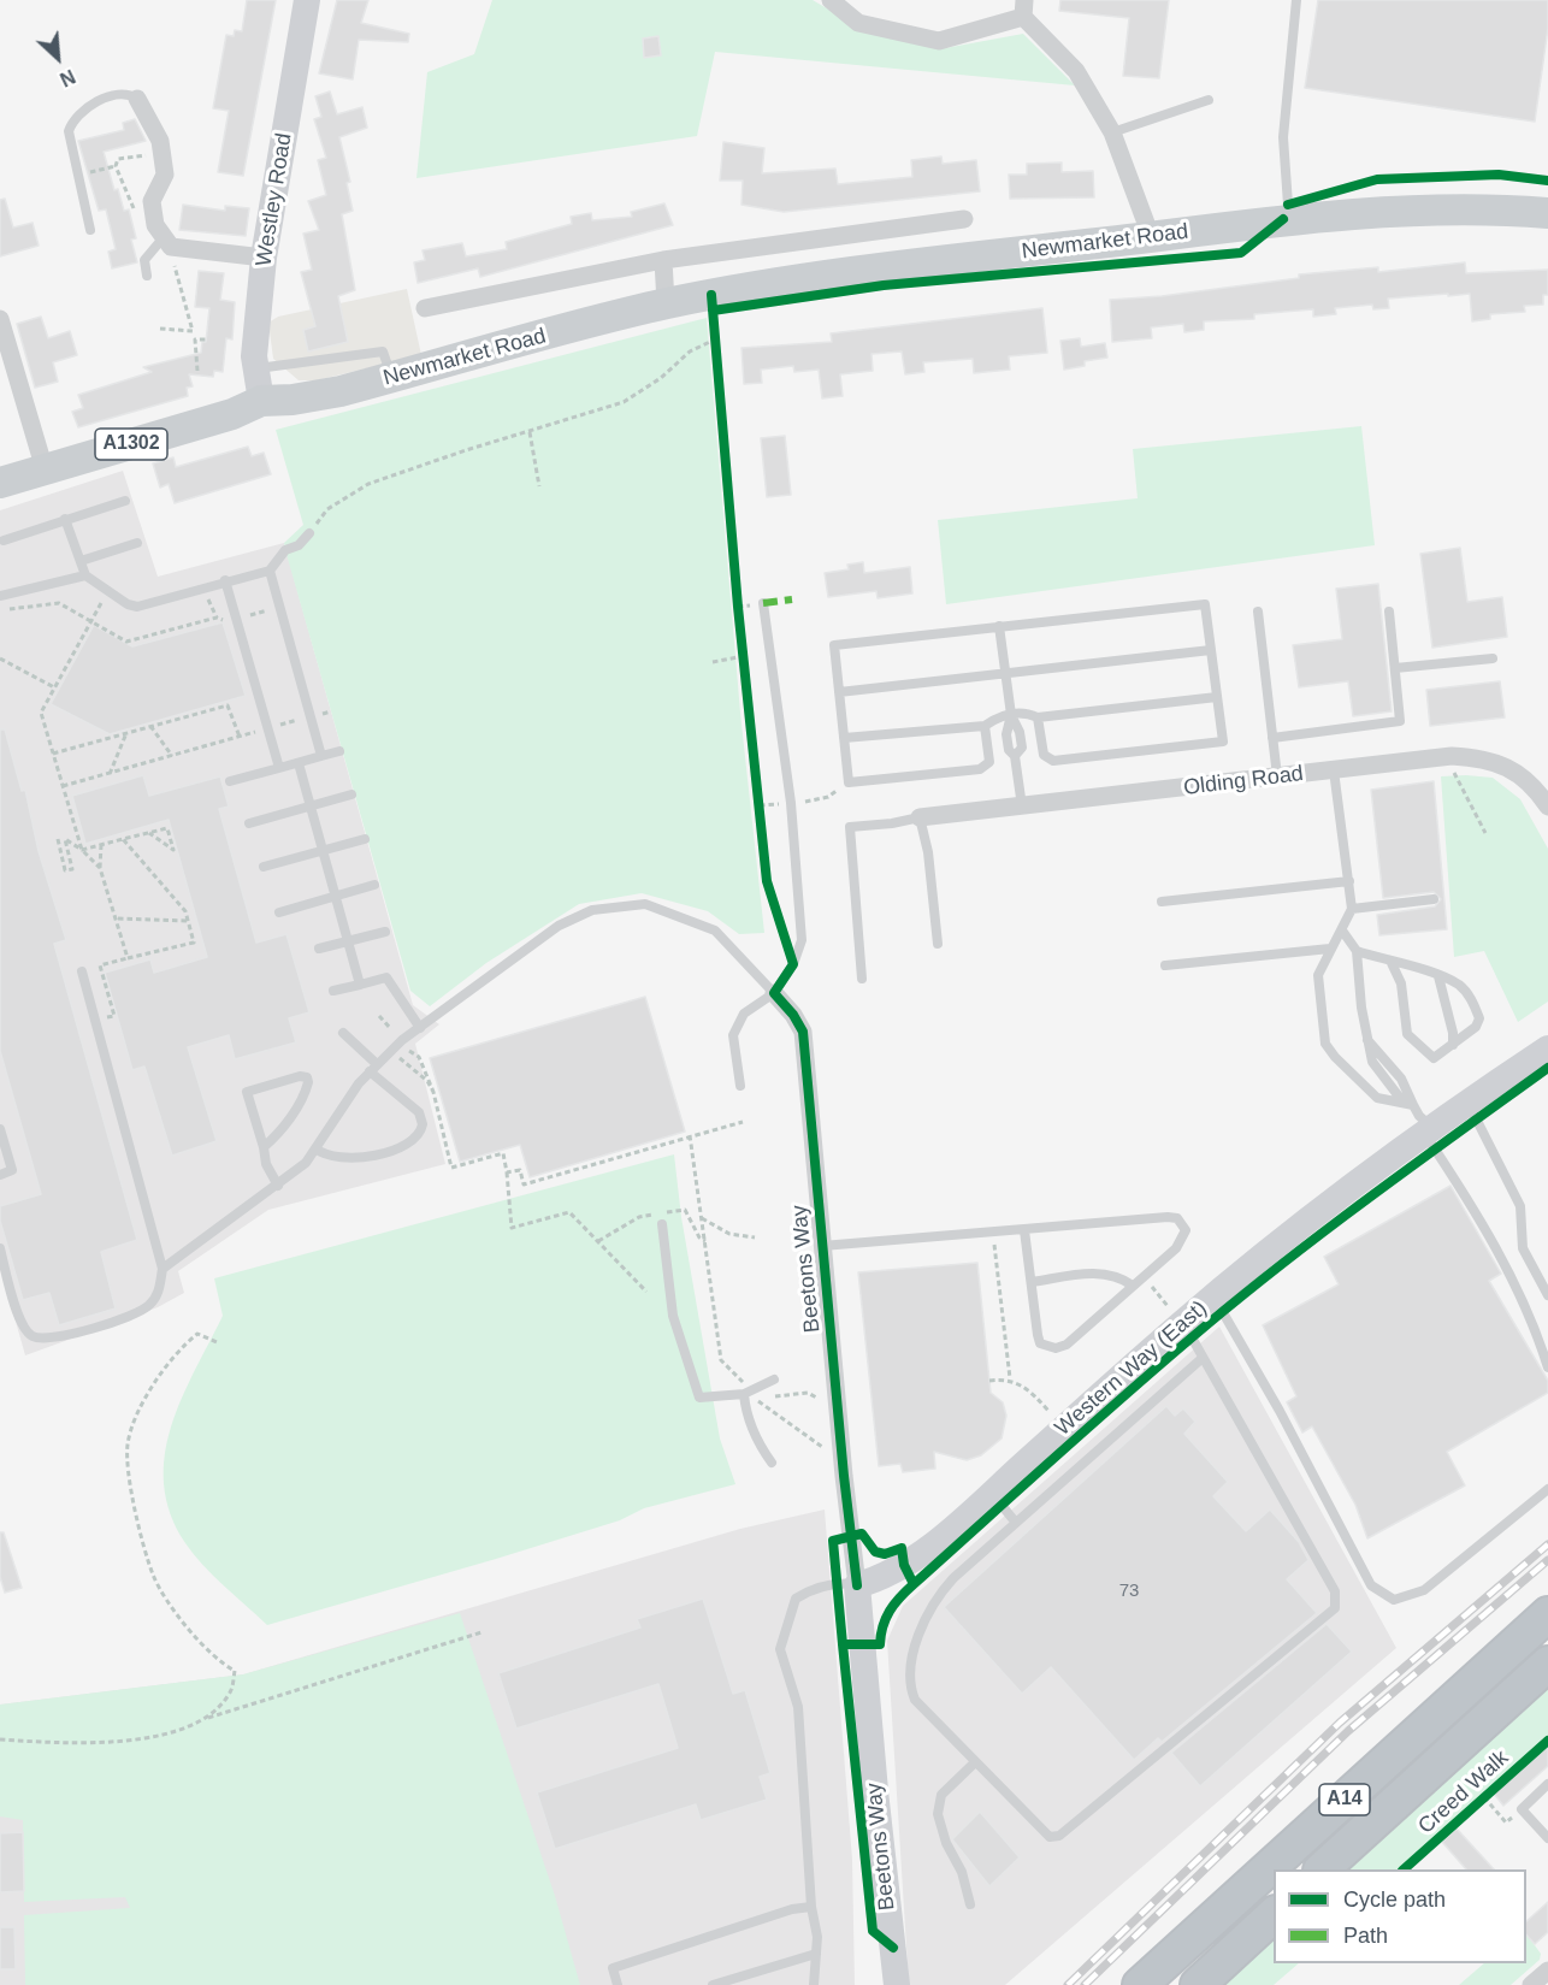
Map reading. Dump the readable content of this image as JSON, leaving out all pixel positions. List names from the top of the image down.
{
  "streets": {
    "highway": ["A14"],
    "main road": ["Newmarket Road", "A1302"],
    "street": [
      "Westley Road",
      "Olding Road",
      "Beetons Way",
      "Western Way (East)"
    ],
    "cycle path": ["Creed Walk"]
  },
  "crossings": [
    ["Westley Road", "Newmarket Road"],
    ["Westley Road", "A1302"],
    ["Newmarket Road", "A1302"],
    ["Beetons Way", "Western Way (East)"]
  ],
  "house_numbers": ["73"],
  "legend": ["Cycle path", "Path"],
  "north": "bottom right"
}
